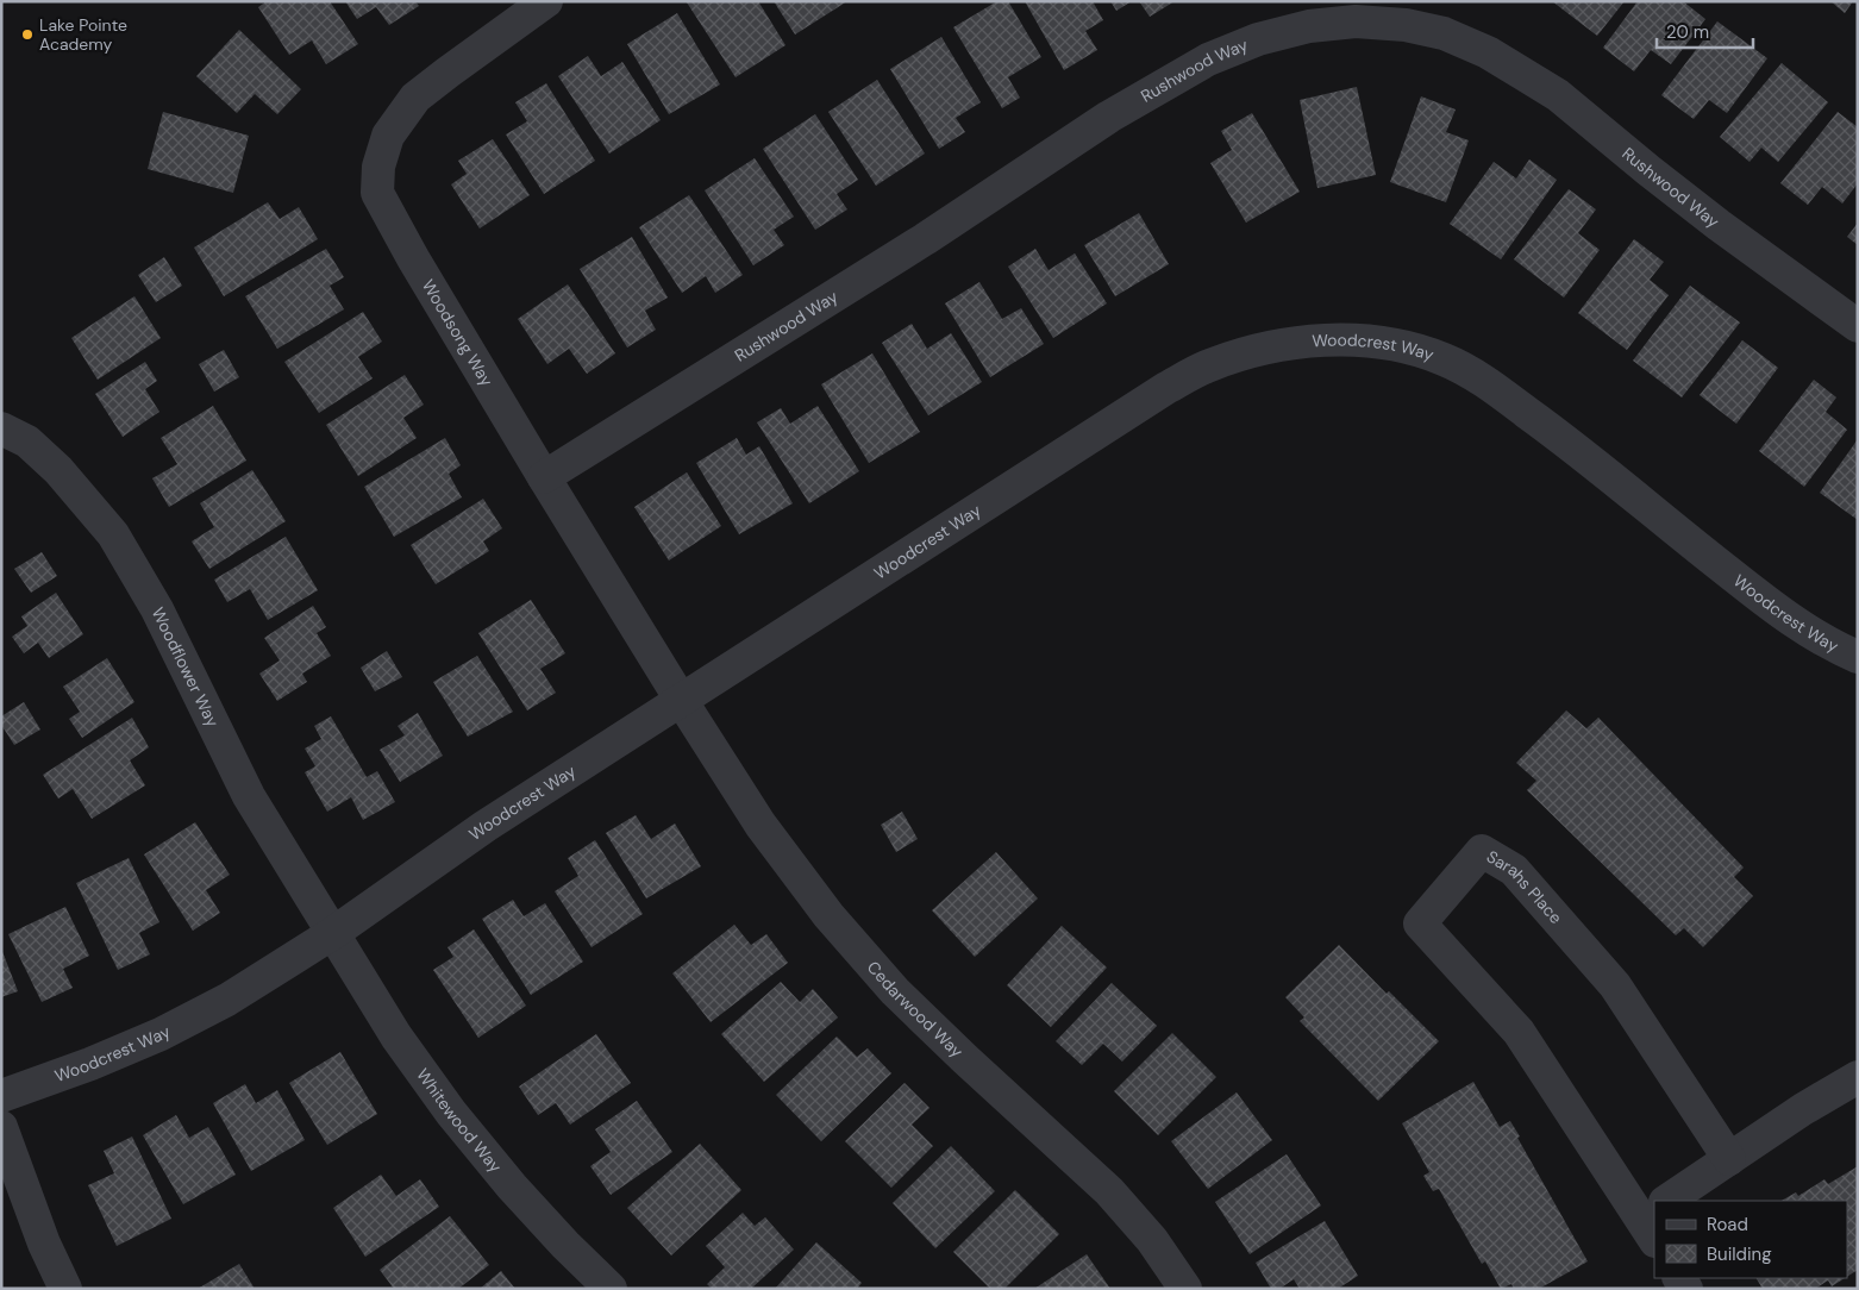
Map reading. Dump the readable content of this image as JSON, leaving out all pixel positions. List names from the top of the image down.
{
  "streets": {
    "street": [
      "Rushwood Way",
      "Woodsong Way",
      "Woodcrest Way",
      "Woodflower Way",
      "Sarahs Place",
      "Cedarwood Way",
      "Whitewood Way"
    ]
  },
  "crossings": [
    ["Rushwood Way", "Woodsong Way"],
    ["Woodsong Way", "Woodcrest Way"],
    ["Woodsong Way", "Cedarwood Way"],
    ["Woodcrest Way", "Woodflower Way"],
    ["Woodcrest Way", "Cedarwood Way"],
    ["Woodcrest Way", "Whitewood Way"],
    ["Woodflower Way", "Whitewood Way"]
  ],
  "places": ["Lake Pointe Academy"],
  "legend": ["Road", "Building"],
  "scale_bar": "20 m"
}
